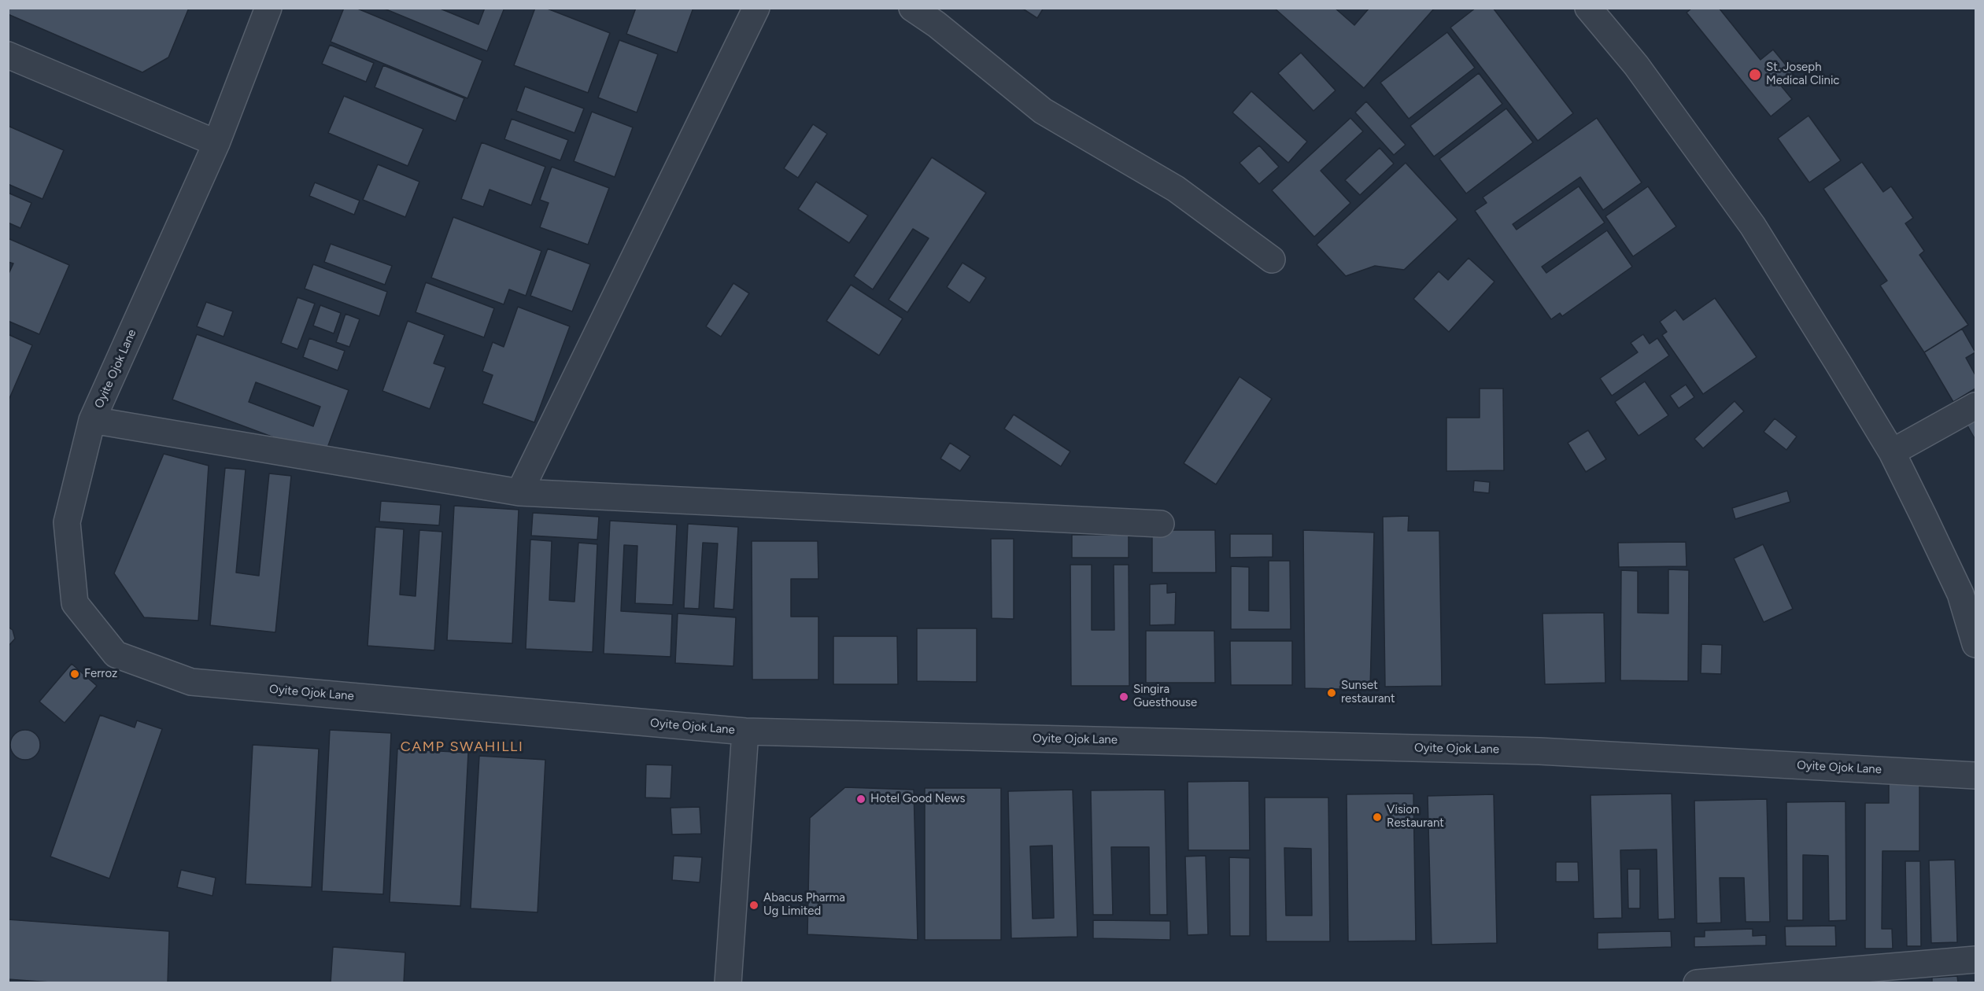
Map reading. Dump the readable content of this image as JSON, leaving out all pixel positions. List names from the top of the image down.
{
  "streets": {
    "street": ["Oyite Ojok Lane"]
  },
  "districts": ["CAMP SWAHILLI"],
  "places": [
    "St. Joseph Medical Clinic",
    "Ferroz",
    "Sunset restaurant",
    "Singira Guesthouse",
    "Hotel Good News",
    "Vision Restaurant",
    "Abacus Pharma Ug Limited"
  ]
}
